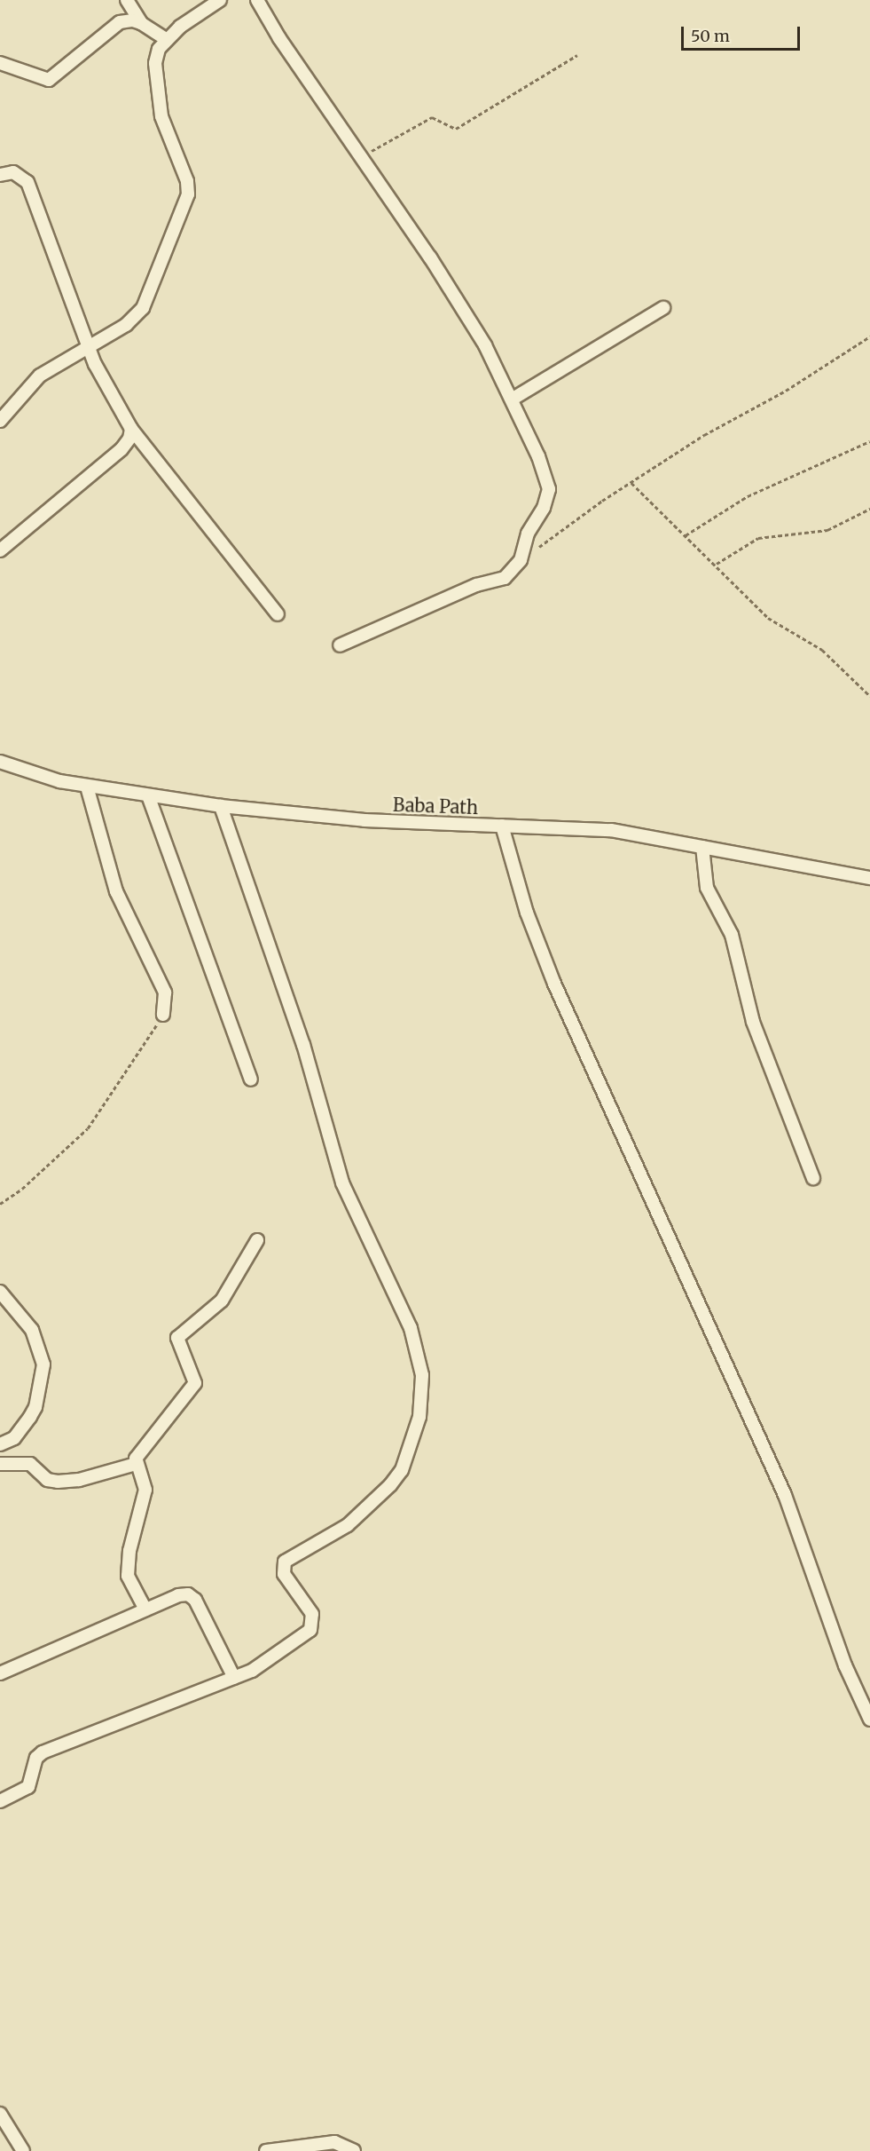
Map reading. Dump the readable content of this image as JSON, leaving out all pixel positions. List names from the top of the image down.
{
  "streets": {
    "street": ["Baba Path"]
  },
  "scale_bar": "50 m"
}
